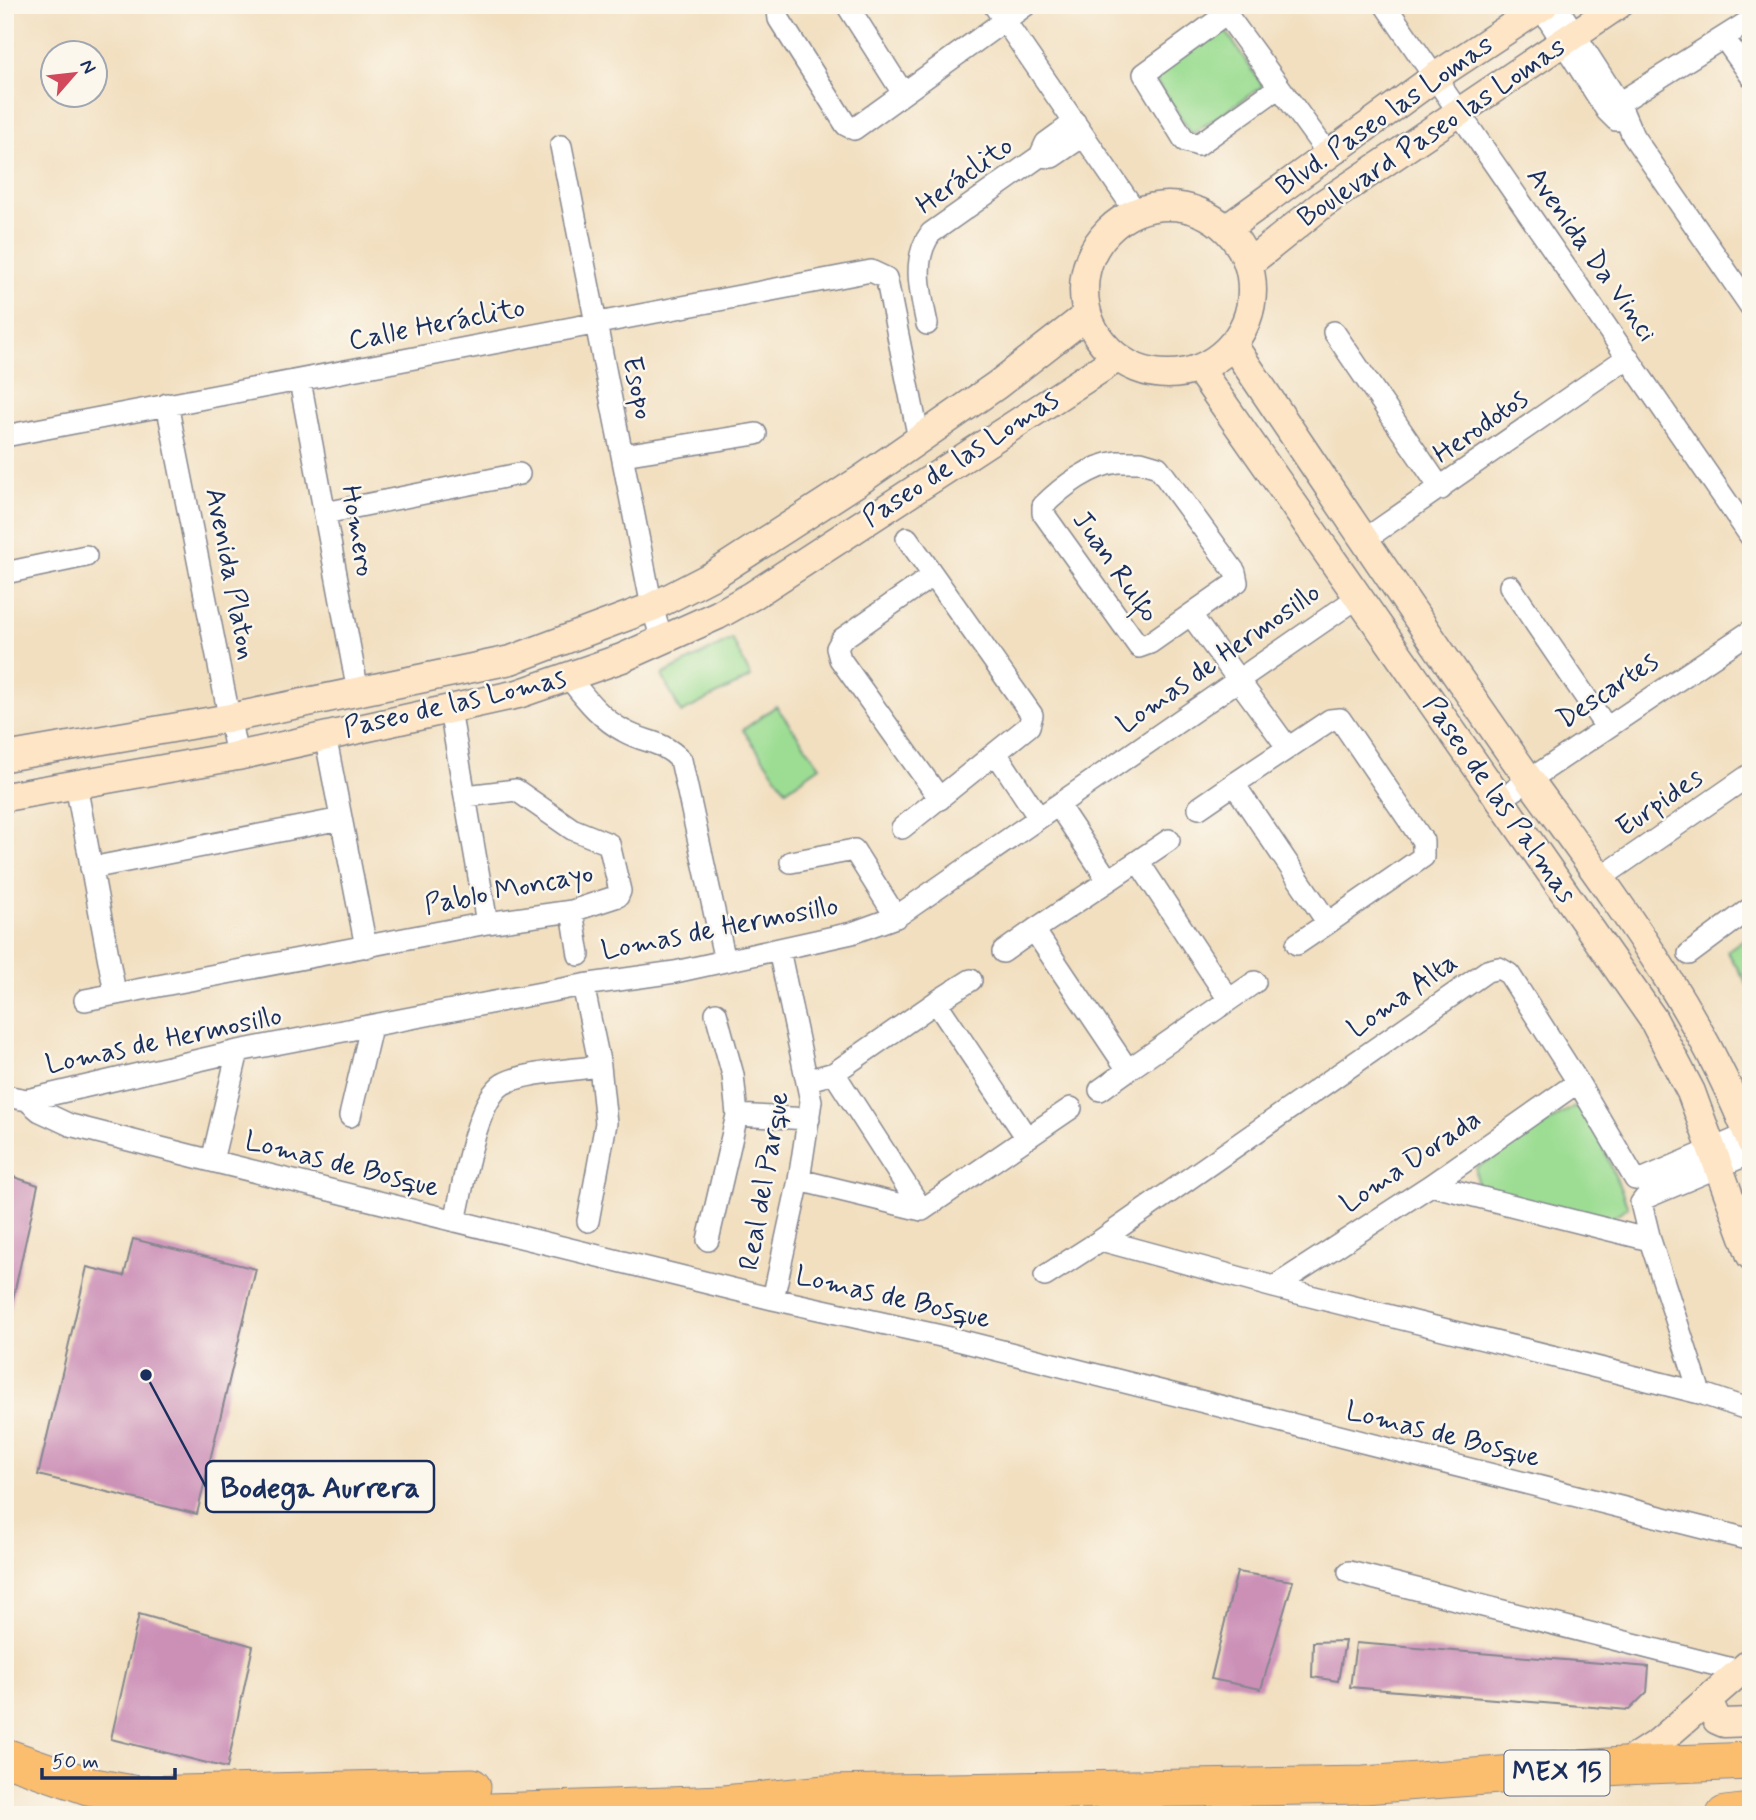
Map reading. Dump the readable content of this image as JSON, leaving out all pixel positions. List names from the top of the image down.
{
  "streets": {
    "highway": ["MEX 15"],
    "street": [
      "Blvd. Paseo las Lomas",
      "Boulevard Paseo las Lomas",
      "Heráclito",
      "Avenida Da Vinci",
      "Calle Heráclito",
      "Esopo",
      "Herodotos",
      "Paseo de las Lomas",
      "Homero",
      "Juan Rulfo",
      "Avenida Platon",
      "Lomas de Hermosillo",
      "Descartes",
      "Paseo de las Palmas",
      "Eurpides",
      "Pablo Moncayo",
      "Loma Alta",
      "Loma Dorada",
      "Lomas de Bosque",
      "Real del Parque"
    ]
  },
  "crossings": [
    ["Blvd. Paseo las Lomas", "Boulevard Paseo las Lomas"],
    ["Blvd. Paseo las Lomas", "Avenida Da Vinci"],
    ["Blvd. Paseo las Lomas", "Paseo de las Lomas"],
    ["Blvd. Paseo las Lomas", "Paseo de las Palmas"],
    ["Boulevard Paseo las Lomas", "Avenida Da Vinci"],
    ["Boulevard Paseo las Lomas", "Paseo de las Lomas"],
    ["Boulevard Paseo las Lomas", "Paseo de las Palmas"],
    ["Avenida Da Vinci", "Herodotos"],
    ["Calle Heráclito", "Esopo"],
    ["Calle Heráclito", "Paseo de las Lomas"],
    ["Calle Heráclito", "Homero"],
    ["Calle Heráclito", "Avenida Platon"],
    ["Esopo", "Paseo de las Lomas"],
    ["Herodotos", "Paseo de las Palmas"],
    ["Paseo de las Lomas", "Homero"],
    ["Paseo de las Lomas", "Avenida Platon"],
    ["Paseo de las Lomas", "Paseo de las Palmas"],
    ["Lomas de Hermosillo", "Paseo de las Palmas"],
    ["Lomas de Hermosillo", "Lomas de Bosque"],
    ["Lomas de Hermosillo", "Real del Parque"],
    ["Descartes", "Paseo de las Palmas"],
    ["Paseo de las Palmas", "Eurpides"],
    ["Paseo de las Palmas", "Loma Alta"],
    ["Loma Alta", "Loma Dorada"],
    ["Lomas de Bosque", "Real del Parque"]
  ],
  "places": ["Bodega Aurrera"],
  "scale_bar": "50 m",
  "north": "top right"
}
